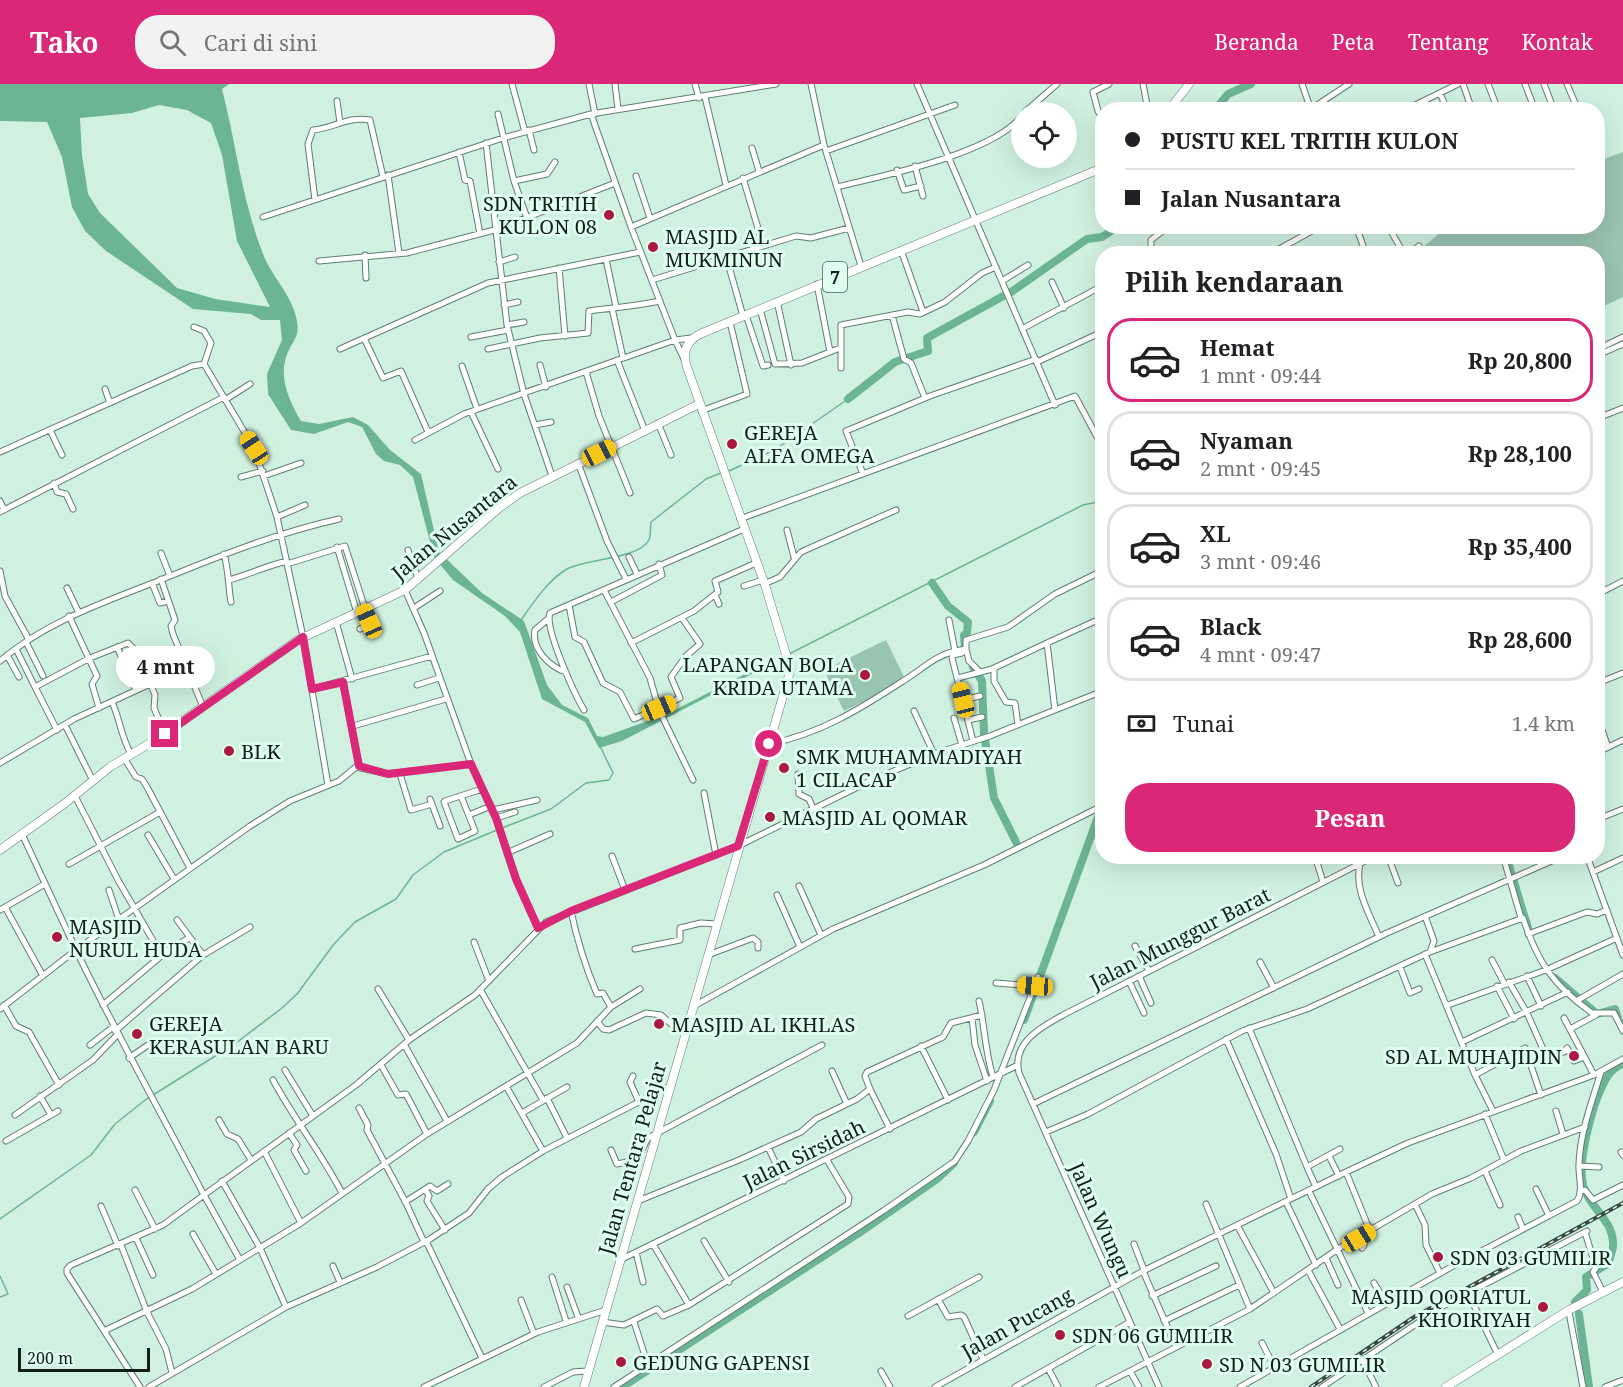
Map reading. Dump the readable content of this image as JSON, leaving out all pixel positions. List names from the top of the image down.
{
  "streets": {
    "highway": ["7", "Jalan Nusantara", "Jalan Tentara Pelajar"],
    "street": [
      "Jalan Munggur Barat",
      "Jalan Sirsidah",
      "Jalan Wungu",
      "Jalan Pucang"
    ]
  },
  "crossings": [
    ["Jalan Munggur Barat", "Jalan Sirsidah"],
    ["Jalan Munggur Barat", "Jalan Wungu"],
    ["Jalan Sirsidah", "Jalan Tentara Pelajar"],
    ["Jalan Sirsidah", "Jalan Wungu"],
    ["Jalan Wungu", "Jalan Pucang"]
  ],
  "places": [
    "SDN TRITIH KULON 08",
    "MASJID AL MUKMINUN",
    "GEREJA ALFA OMEGA",
    "LAPANGAN BOLA KRIDA UTAMA",
    "BLK",
    "SMK MUHAMMADIYAH 1 CILACAP",
    "MASJID AL QOMAR",
    "MASJID NURUL HUDA",
    "MASJID AL IKHLAS",
    "GEREJA KERASULAN BARU",
    "SD AL MUHAJIDIN",
    "SDN 03 GUMILIR",
    "MASJID QORIATUL KHOIRIYAH",
    "SDN 06 GUMILIR",
    "GEDUNG GAPENSI",
    "SD N 03 GUMILIR"
  ],
  "scale_bar": "200 m",
  "page": {
    "header": "Tako",
    "search": "Cari di sini",
    "nav": [
      "Beranda",
      "Peta",
      "Tentang",
      "Kontak"
    ],
    "banner": ["PUSTU KEL TRITIH KULON", "Jalan Nusantara"],
    "heading": "Pilih kendaraan",
    "list": [
      {
        "name": "Hemat",
        "note": "1 mnt · 09:44",
        "value": "Rp 20,800"
      },
      {
        "name": "Nyaman",
        "note": "2 mnt · 09:45",
        "value": "Rp 28,100"
      },
      {
        "name": "XL",
        "note": "3 mnt · 09:46",
        "value": "Rp 35,400"
      },
      {
        "name": "Black",
        "note": "4 mnt · 09:47",
        "value": "Rp 28,600"
      }
    ],
    "bubble": "4 mnt",
    "pay": ["Tunai", "1.4 km"],
    "buttons": "Pesan",
    "scale": "200 m"
  }
}
